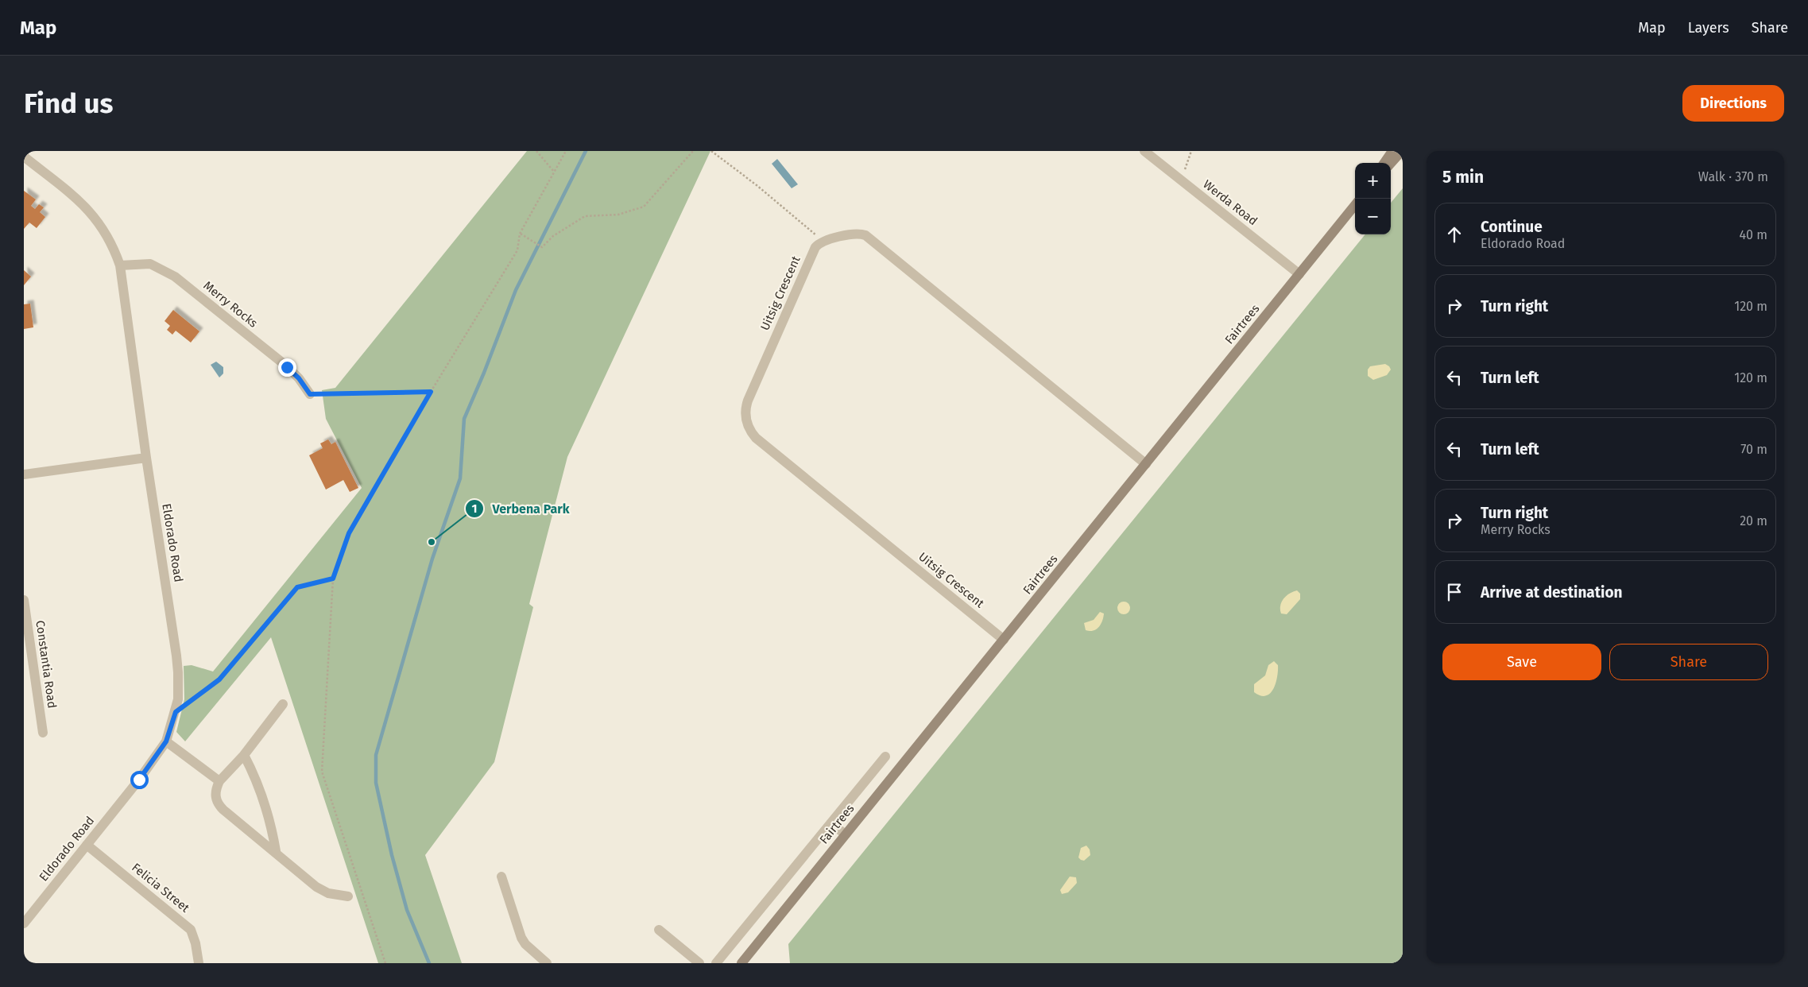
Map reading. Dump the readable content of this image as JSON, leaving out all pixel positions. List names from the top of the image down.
{
  "streets": {
    "main road": ["Fairtrees"],
    "street": [
      "Werda Road",
      "Uitsig Crescent",
      "Merry Rocks",
      "Eldorado Road",
      "Constantia Road",
      "Felicia Street"
    ]
  },
  "crossings": [
    ["Werda Road", "Fairtrees"],
    ["Uitsig Crescent", "Fairtrees"],
    ["Merry Rocks", "Eldorado Road"],
    ["Eldorado Road", "Felicia Street"]
  ],
  "places": ["Verbena Park"],
  "page": {
    "header": "Map",
    "nav": ["Map", "Layers", "Share"],
    "buttons": [
      "Directions",
      ["Save", "Share"]
    ],
    "title": "Find us",
    "heading": ["5 min", "Walk · 370 m"],
    "map_buttons": ["+", "−"],
    "list": [
      ["Continue", "Eldorado Road", "40 m"],
      ["Turn right", "120 m"],
      ["Turn left", "120 m"],
      ["Turn left", "70 m"],
      ["Turn right", "Merry Rocks", "20 m"],
      "Arrive at destination"
    ]
  }
}
